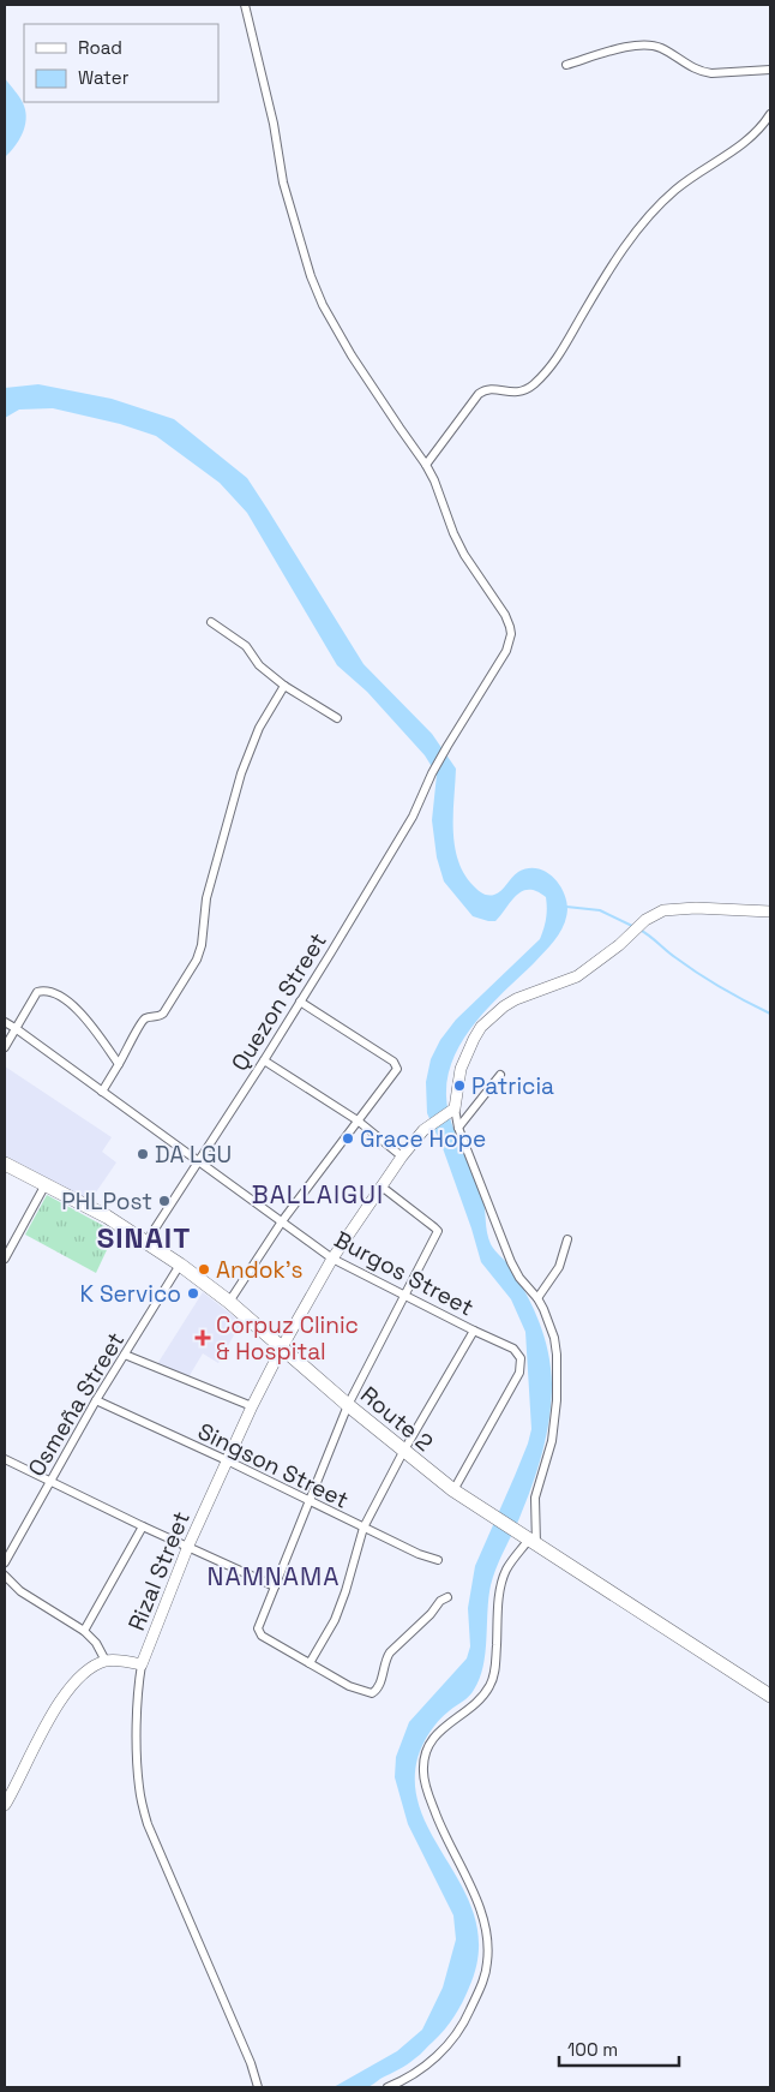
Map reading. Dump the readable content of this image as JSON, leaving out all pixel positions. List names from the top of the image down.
{
  "streets": {
    "highway": ["Route 2"],
    "street": [
      "Quezon Street",
      "Burgos Street",
      "Osmeña Street",
      "Singson Street",
      "Rizal Street"
    ]
  },
  "crossings": [
    ["Quezon Street", "Burgos Street"],
    ["Quezon Street", "Route 2"],
    ["Burgos Street", "Route 2"],
    ["Burgos Street", "Rizal Street"],
    ["Osmeña Street", "Route 2"],
    ["Osmeña Street", "Singson Street"],
    ["Route 2", "Rizal Street"],
    ["Singson Street", "Rizal Street"]
  ],
  "districts": ["BALLAIGUI", "SINAIT", "NAMNAMA"],
  "places": {
    "other": [
      "Patricia",
      "Grace Hope",
      "DA LGU",
      "PHLPost",
      "Andok's",
      "K Servico"
    ],
    "health": ["Corpuz Clinic & Hospital"]
  },
  "legend": ["Road", "Water"],
  "scale_bar": "100 m"
}
